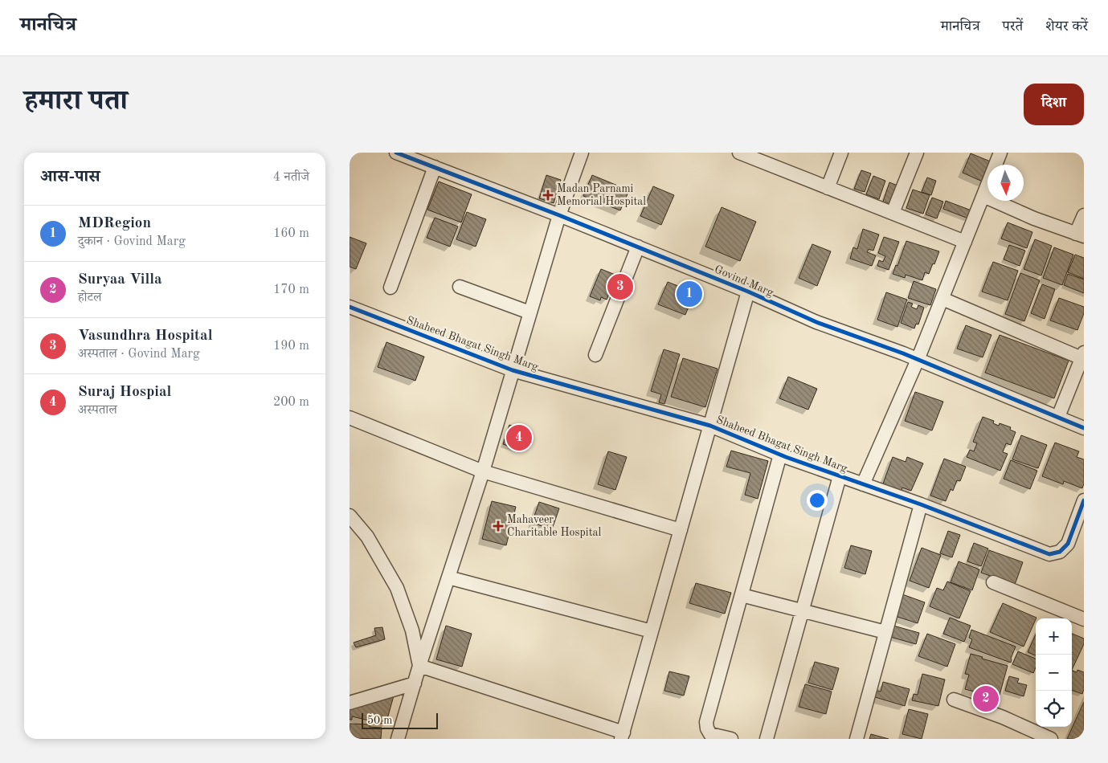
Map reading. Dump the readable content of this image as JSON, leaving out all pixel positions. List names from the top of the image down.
{
  "streets": {
    "street": ["Govind Marg", "Shaheed Bhagat Singh Marg"]
  },
  "places": {
    "health": ["Madan Parnami Memorial Hospital", "Mahaveer Charitable Hospital"]
  },
  "scale_bar": "50 m",
  "north": "bottom",
  "page": {
    "header": "मानचित्र",
    "nav": ["मानचित्र", "परतें", "शेयर करें"],
    "title": "हमारा पता",
    "buttons": "दिशा",
    "heading": ["आस-पास", "4 नतीजे"],
    "list": [
      {
        "mark": "1",
        "name": "MDRegion",
        "note": "दुकान · Govind Marg",
        "value": "160 m"
      },
      {
        "mark": "2",
        "name": "Suryaa Villa",
        "note": "होटल",
        "value": "170 m"
      },
      {
        "mark": "3",
        "name": "Vasundhra Hospital",
        "note": "अस्पताल · Govind Marg",
        "value": "190 m"
      },
      {
        "mark": "4",
        "name": "Suraj Hospial",
        "note": "अस्पताल",
        "value": "200 m"
      }
    ],
    "pins": [
      "3",
      "1",
      "4",
      "2"
    ],
    "map_buttons": ["+", "−"],
    "scale": "50 m"
  }
}
